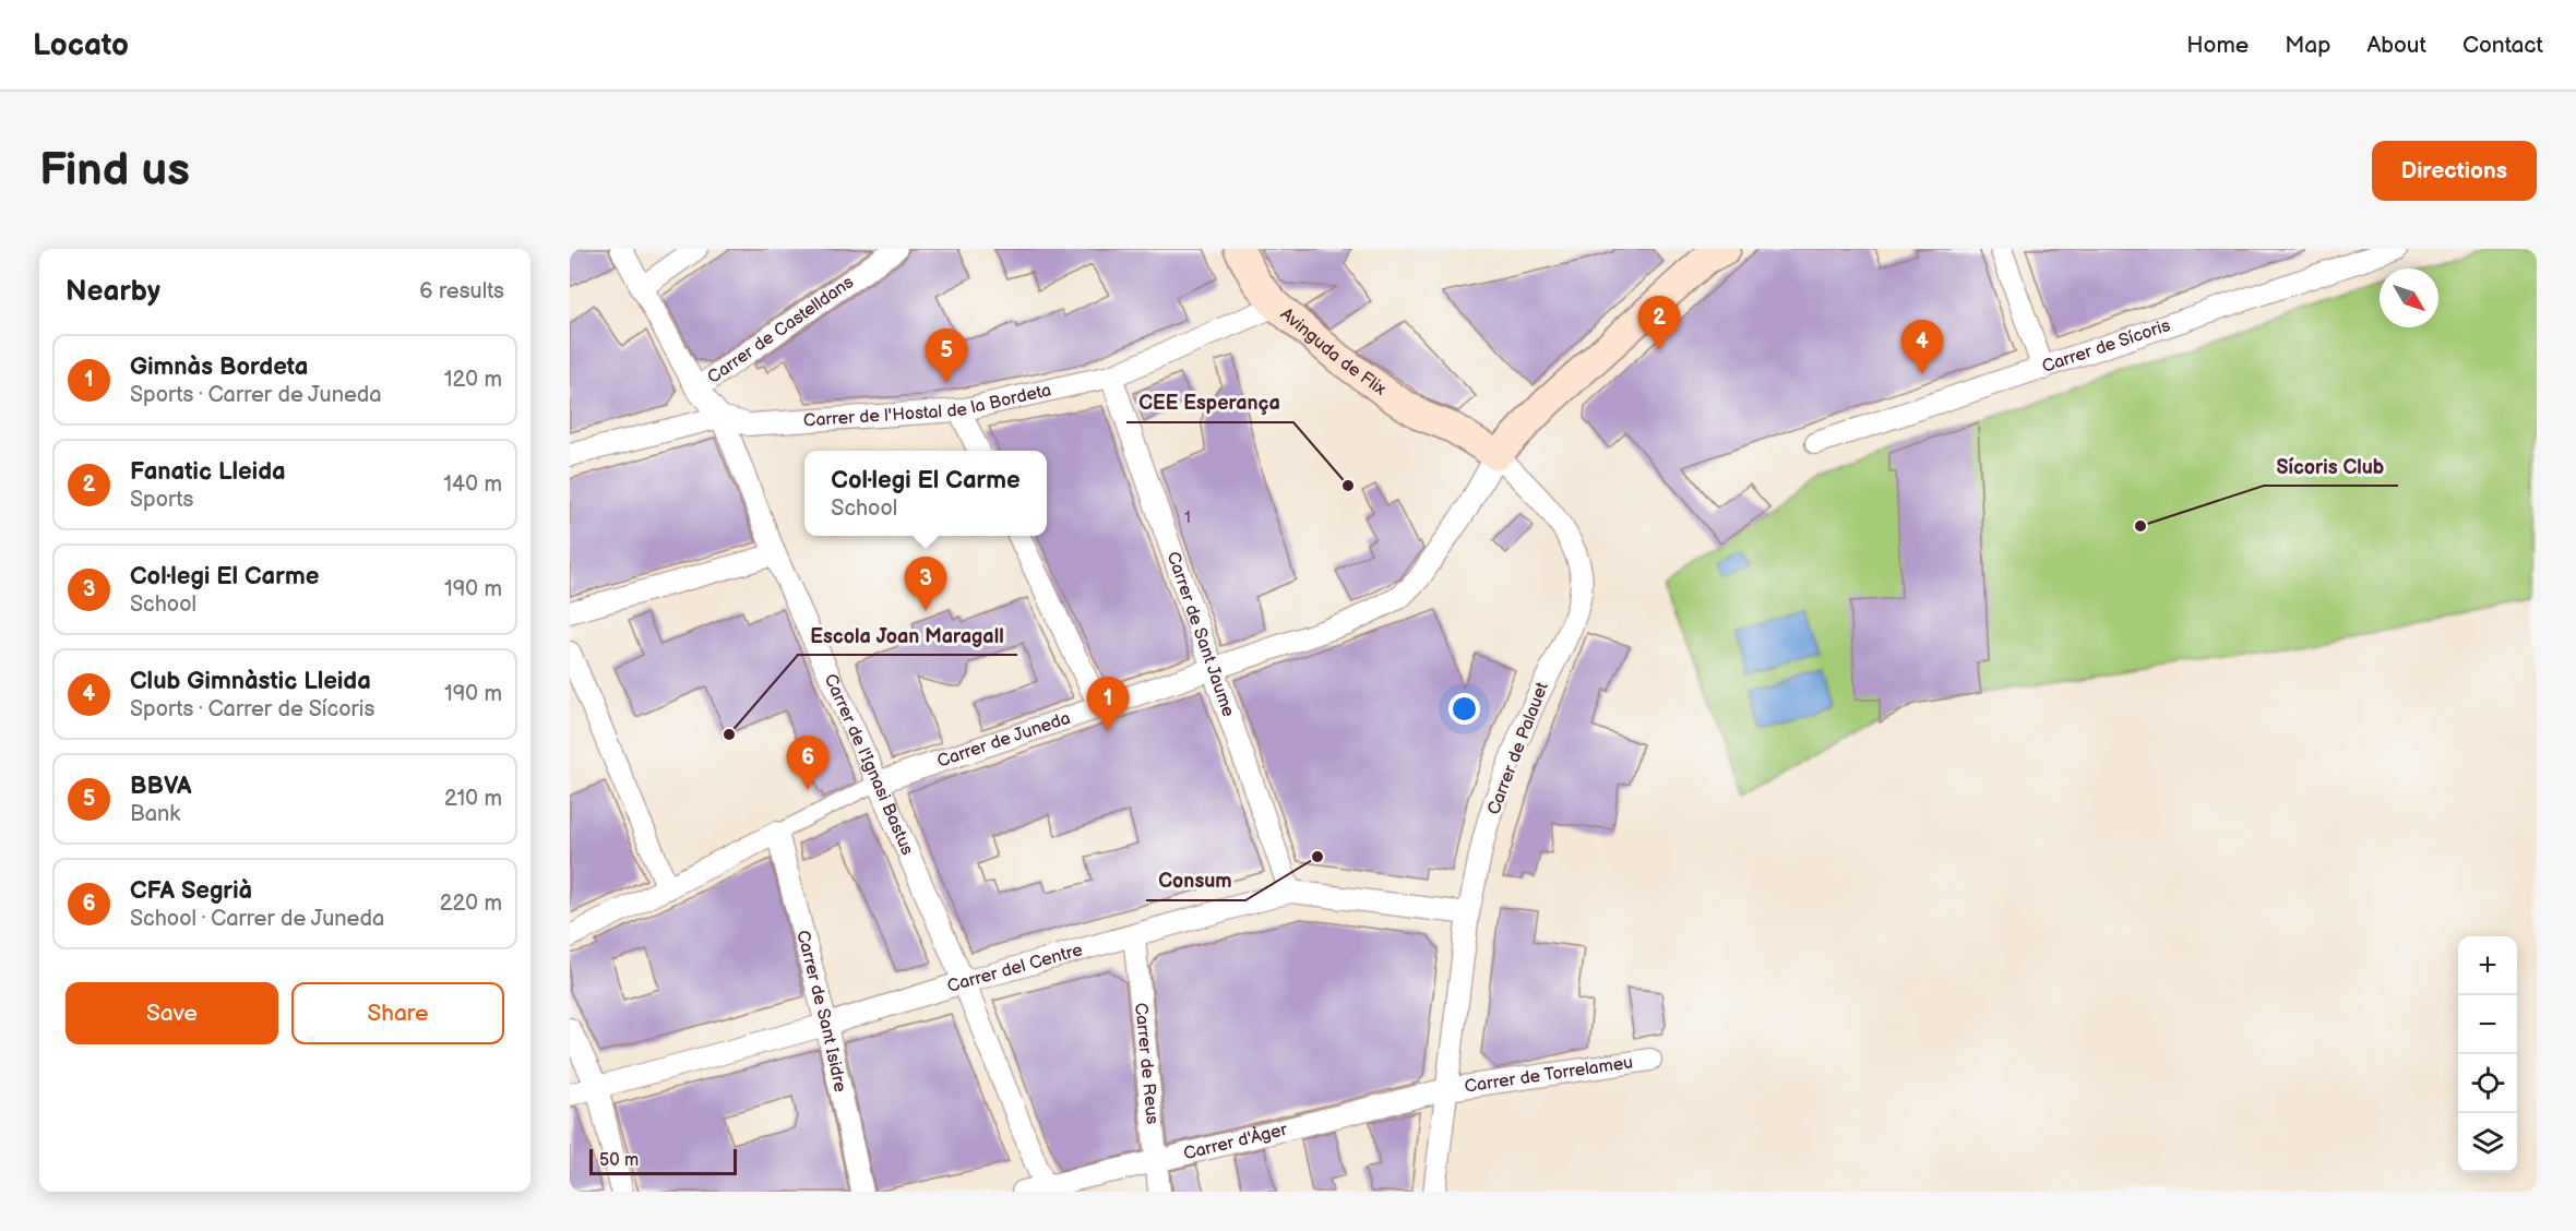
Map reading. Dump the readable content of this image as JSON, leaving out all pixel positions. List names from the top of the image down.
{
  "streets": {
    "main road": ["Avinguda de Flix"],
    "street": [
      "Carrer de Castelldans",
      "Carrer de Sícoris",
      "Carrer de l'Hostal de la Bordeta",
      "Carrer de Sant Jaume",
      "Carrer de Juneda",
      "Carrer de Palauet",
      "Carrer de l'Ignasi Bastus",
      "Carrer del Centre",
      "Carrer de Sant Isidre",
      "Carrer de Reus",
      "Carrer de Torrelameu",
      "Carrer d'Àger"
    ]
  },
  "crossings": [
    ["Carrer de Castelldans", "Carrer de l'Ignasi Bastus"],
    ["Avinguda de Flix", "Carrer de l'Hostal de la Bordeta"],
    ["Carrer de l'Hostal de la Bordeta", "Carrer de Sant Jaume"],
    ["Carrer de l'Hostal de la Bordeta", "Carrer de l'Ignasi Bastus"],
    ["Carrer de Sant Jaume", "Carrer de Juneda"],
    ["Carrer de Sant Jaume", "Carrer del Centre"],
    ["Carrer de Juneda", "Carrer de Palauet"],
    ["Carrer de Juneda", "Carrer de l'Ignasi Bastus"],
    ["Carrer de Juneda", "Carrer de Sant Isidre"],
    ["Carrer de Palauet", "Carrer del Centre"],
    ["Carrer de Palauet", "Carrer de Torrelameu"],
    ["Carrer de Palauet", "Carrer d'Àger"],
    ["Carrer de l'Ignasi Bastus", "Carrer del Centre"],
    ["Carrer de l'Ignasi Bastus", "Carrer d'Àger"],
    ["Carrer del Centre", "Carrer de Sant Isidre"],
    ["Carrer del Centre", "Carrer de Reus"],
    ["Carrer de Reus", "Carrer d'Àger"],
    ["Carrer de Torrelameu", "Carrer d'Àger"]
  ],
  "places": [
    "CEE Esperança",
    "Sícoris Club",
    "Escola Joan Maragall",
    "Consum"
  ],
  "house_numbers": ["1"],
  "scale_bar": "50 m",
  "north": "bottom right",
  "page": {
    "header": "Locato",
    "nav": [
      "Home",
      "Map",
      "About",
      "Contact"
    ],
    "buttons": [
      "Directions",
      ["Save", "Share"]
    ],
    "title": "Find us",
    "heading": ["Nearby", "6 results"],
    "pins": [
      "2",
      "4",
      "5",
      "3",
      "1",
      "6"
    ],
    "list": [
      {
        "mark": "1",
        "name": "Gimnàs Bordeta",
        "note": "Sports · Carrer de Juneda",
        "value": "120 m"
      },
      {
        "mark": "2",
        "name": "Fanatic Lleida",
        "note": "Sports",
        "value": "140 m"
      },
      {
        "mark": "3",
        "name": "Col·legi El Carme",
        "note": "School",
        "value": "190 m"
      },
      {
        "mark": "4",
        "name": "Club Gimnàstic Lleida",
        "note": "Sports · Carrer de Sícoris",
        "value": "190 m"
      },
      {
        "mark": "5",
        "name": "BBVA",
        "note": "Bank",
        "value": "210 m"
      },
      {
        "mark": "6",
        "name": "CFA Segrià",
        "note": "School · Carrer de Juneda",
        "value": "220 m"
      }
    ],
    "popup": ["Col·legi El Carme", "School"],
    "map_buttons": ["+", "−"],
    "scale": "50 m"
  }
}
